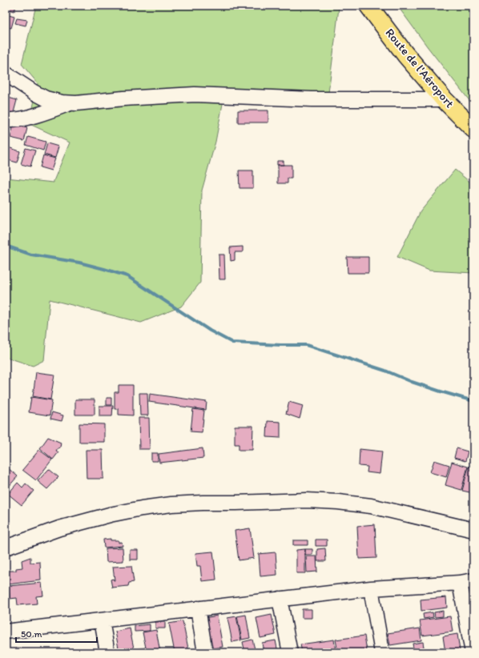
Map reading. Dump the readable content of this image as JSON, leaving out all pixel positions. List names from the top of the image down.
{
  "streets": {
    "main road": ["Route de l'Aéroport"]
  },
  "scale_bar": "50 m"
}
